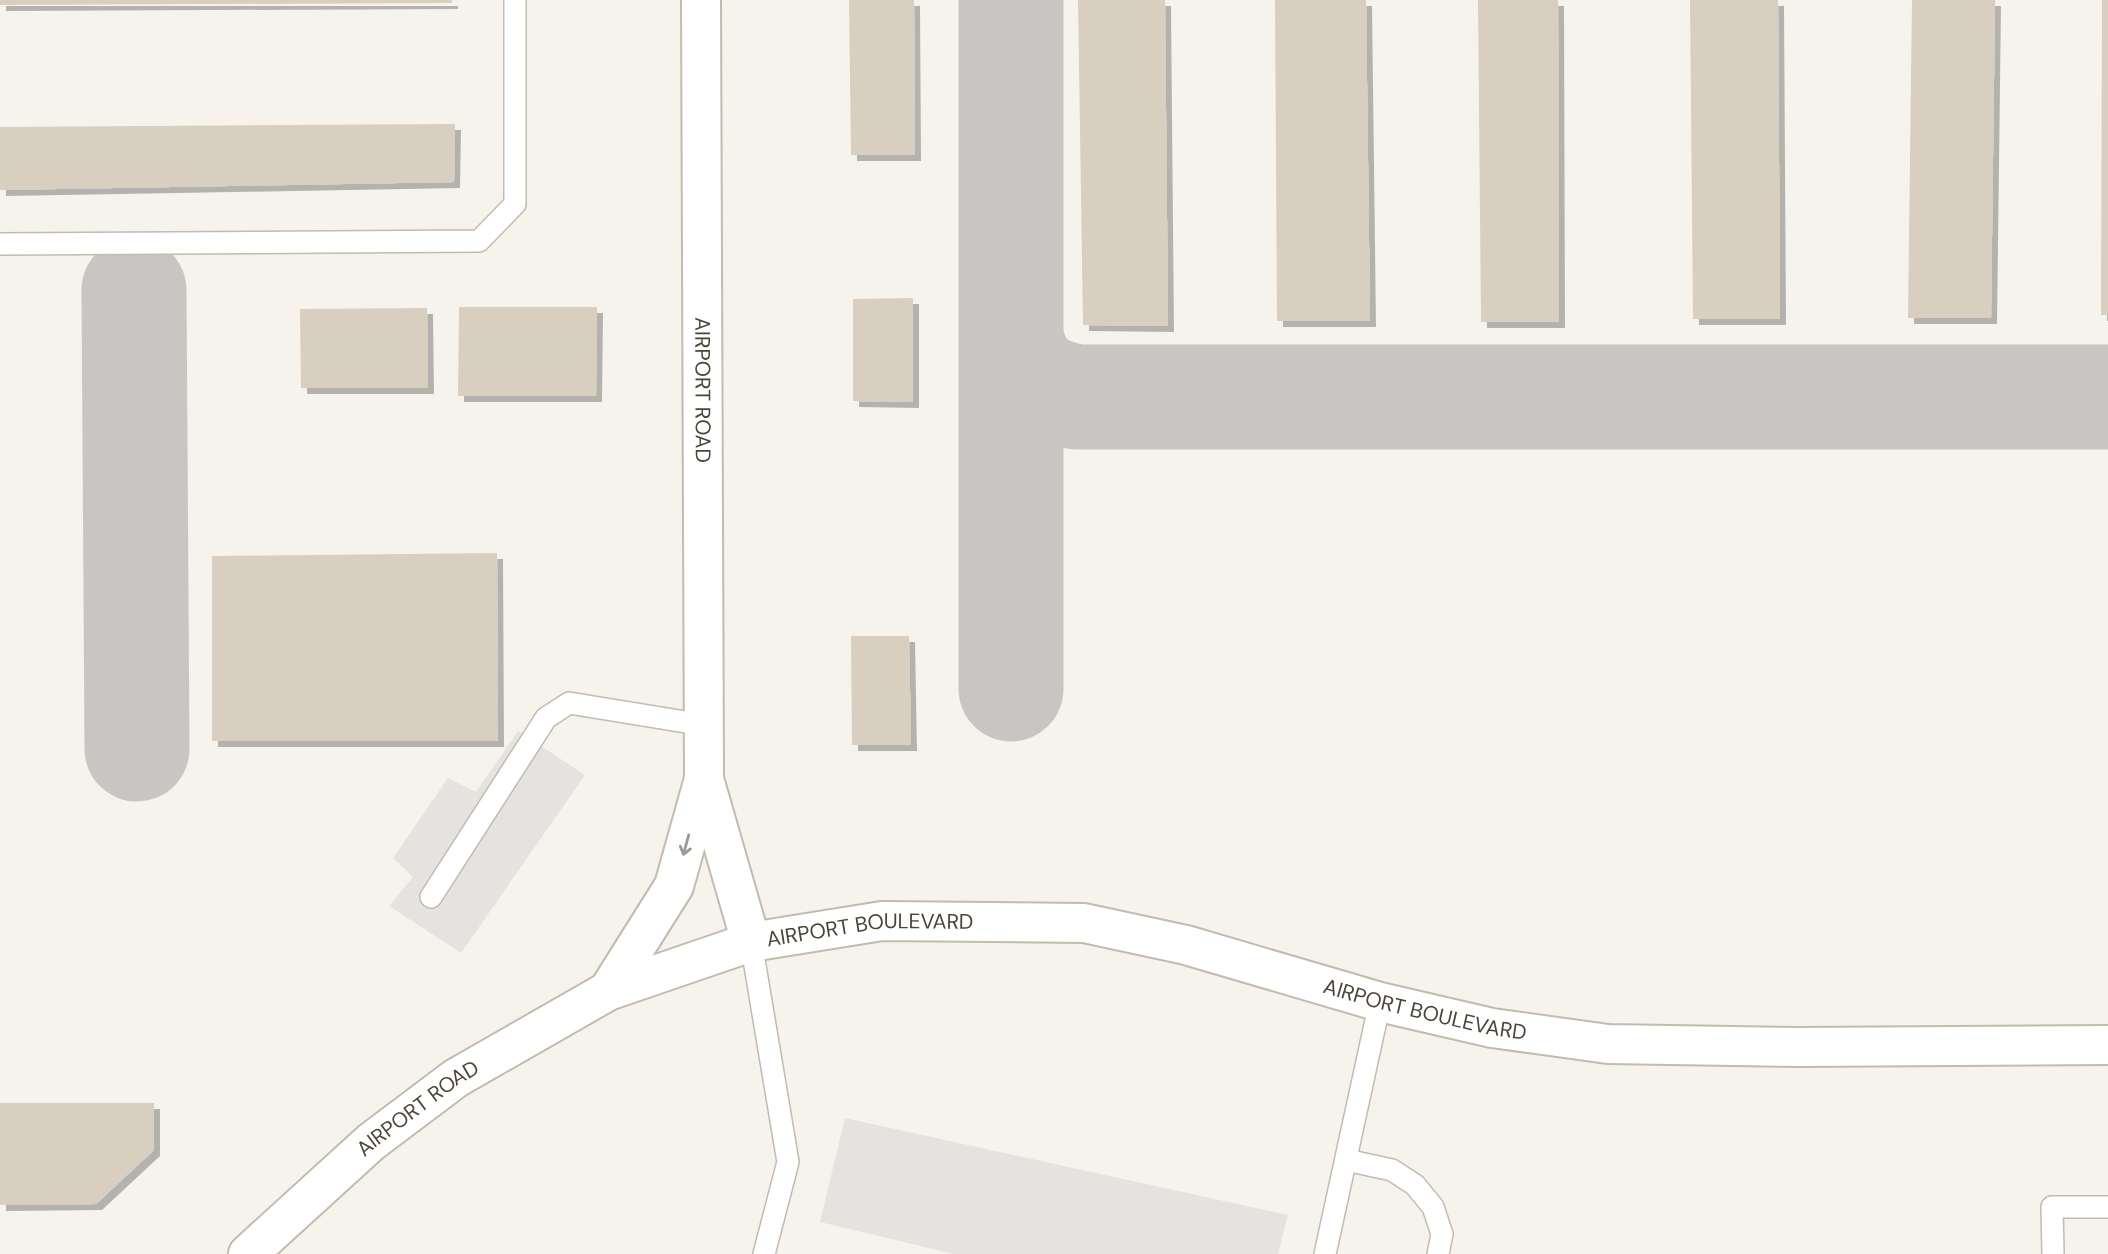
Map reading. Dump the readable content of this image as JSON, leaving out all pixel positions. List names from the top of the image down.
{
  "streets": {
    "street": ["AIRPORT ROAD", "AIRPORT BOULEVARD"]
  },
  "crossings": [
    ["AIRPORT ROAD", "AIRPORT BOULEVARD"]
  ]
}
